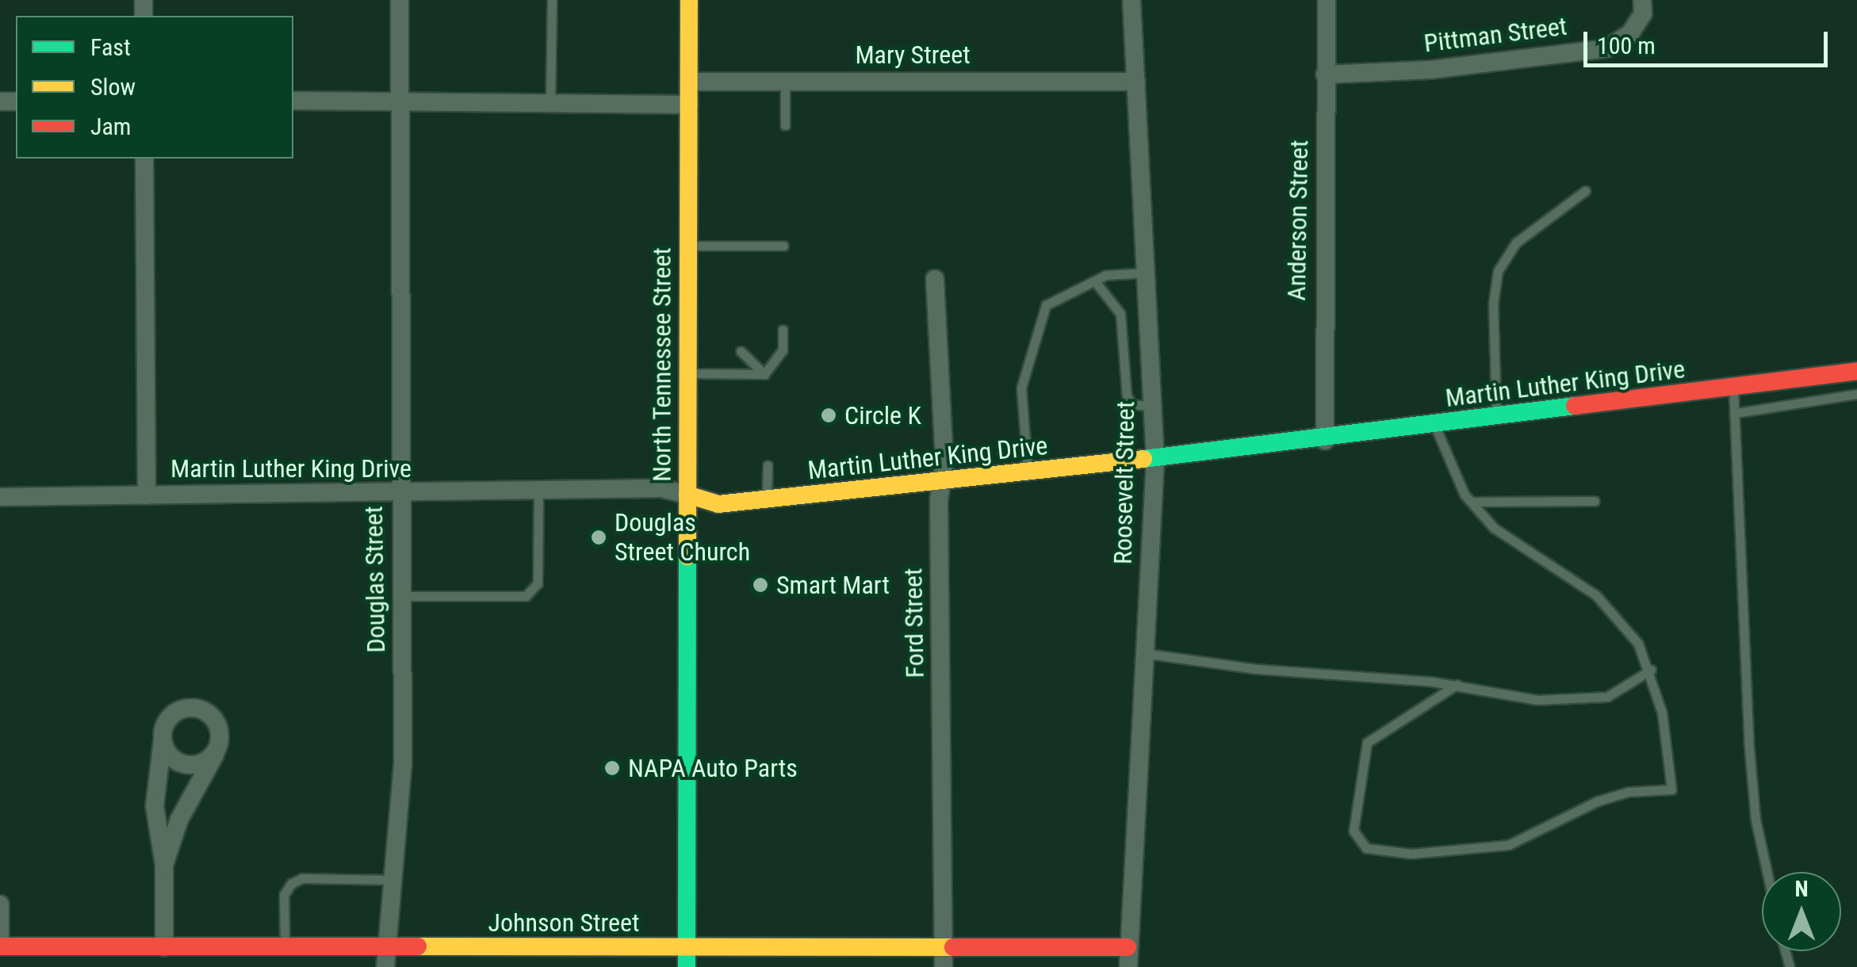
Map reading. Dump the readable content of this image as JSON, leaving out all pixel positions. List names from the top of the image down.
{
  "streets": {
    "street": [
      "Pittman Street",
      "Mary Street",
      "Anderson Street",
      "North Tennessee Street",
      "Martin Luther King Drive",
      "Roosevelt Street",
      "Douglas Street",
      "Ford Street",
      "Johnson Street"
    ]
  },
  "crossings": [
    ["Pittman Street", "Anderson Street"],
    ["Mary Street", "North Tennessee Street"],
    ["Mary Street", "Roosevelt Street"],
    ["Anderson Street", "Martin Luther King Drive"],
    ["North Tennessee Street", "Martin Luther King Drive"],
    ["North Tennessee Street", "Johnson Street"],
    ["Martin Luther King Drive", "Roosevelt Street"],
    ["Martin Luther King Drive", "Douglas Street"],
    ["Martin Luther King Drive", "Ford Street"],
    ["Roosevelt Street", "Johnson Street"],
    ["Douglas Street", "Johnson Street"],
    ["Ford Street", "Johnson Street"]
  ],
  "places": [
    "Circle K",
    "Douglas Street Church",
    "Smart Mart",
    "NAPA Auto Parts"
  ],
  "legend": ["Fast", "Slow", "Jam"],
  "scale_bar": "100 m",
  "north": "top"
}
